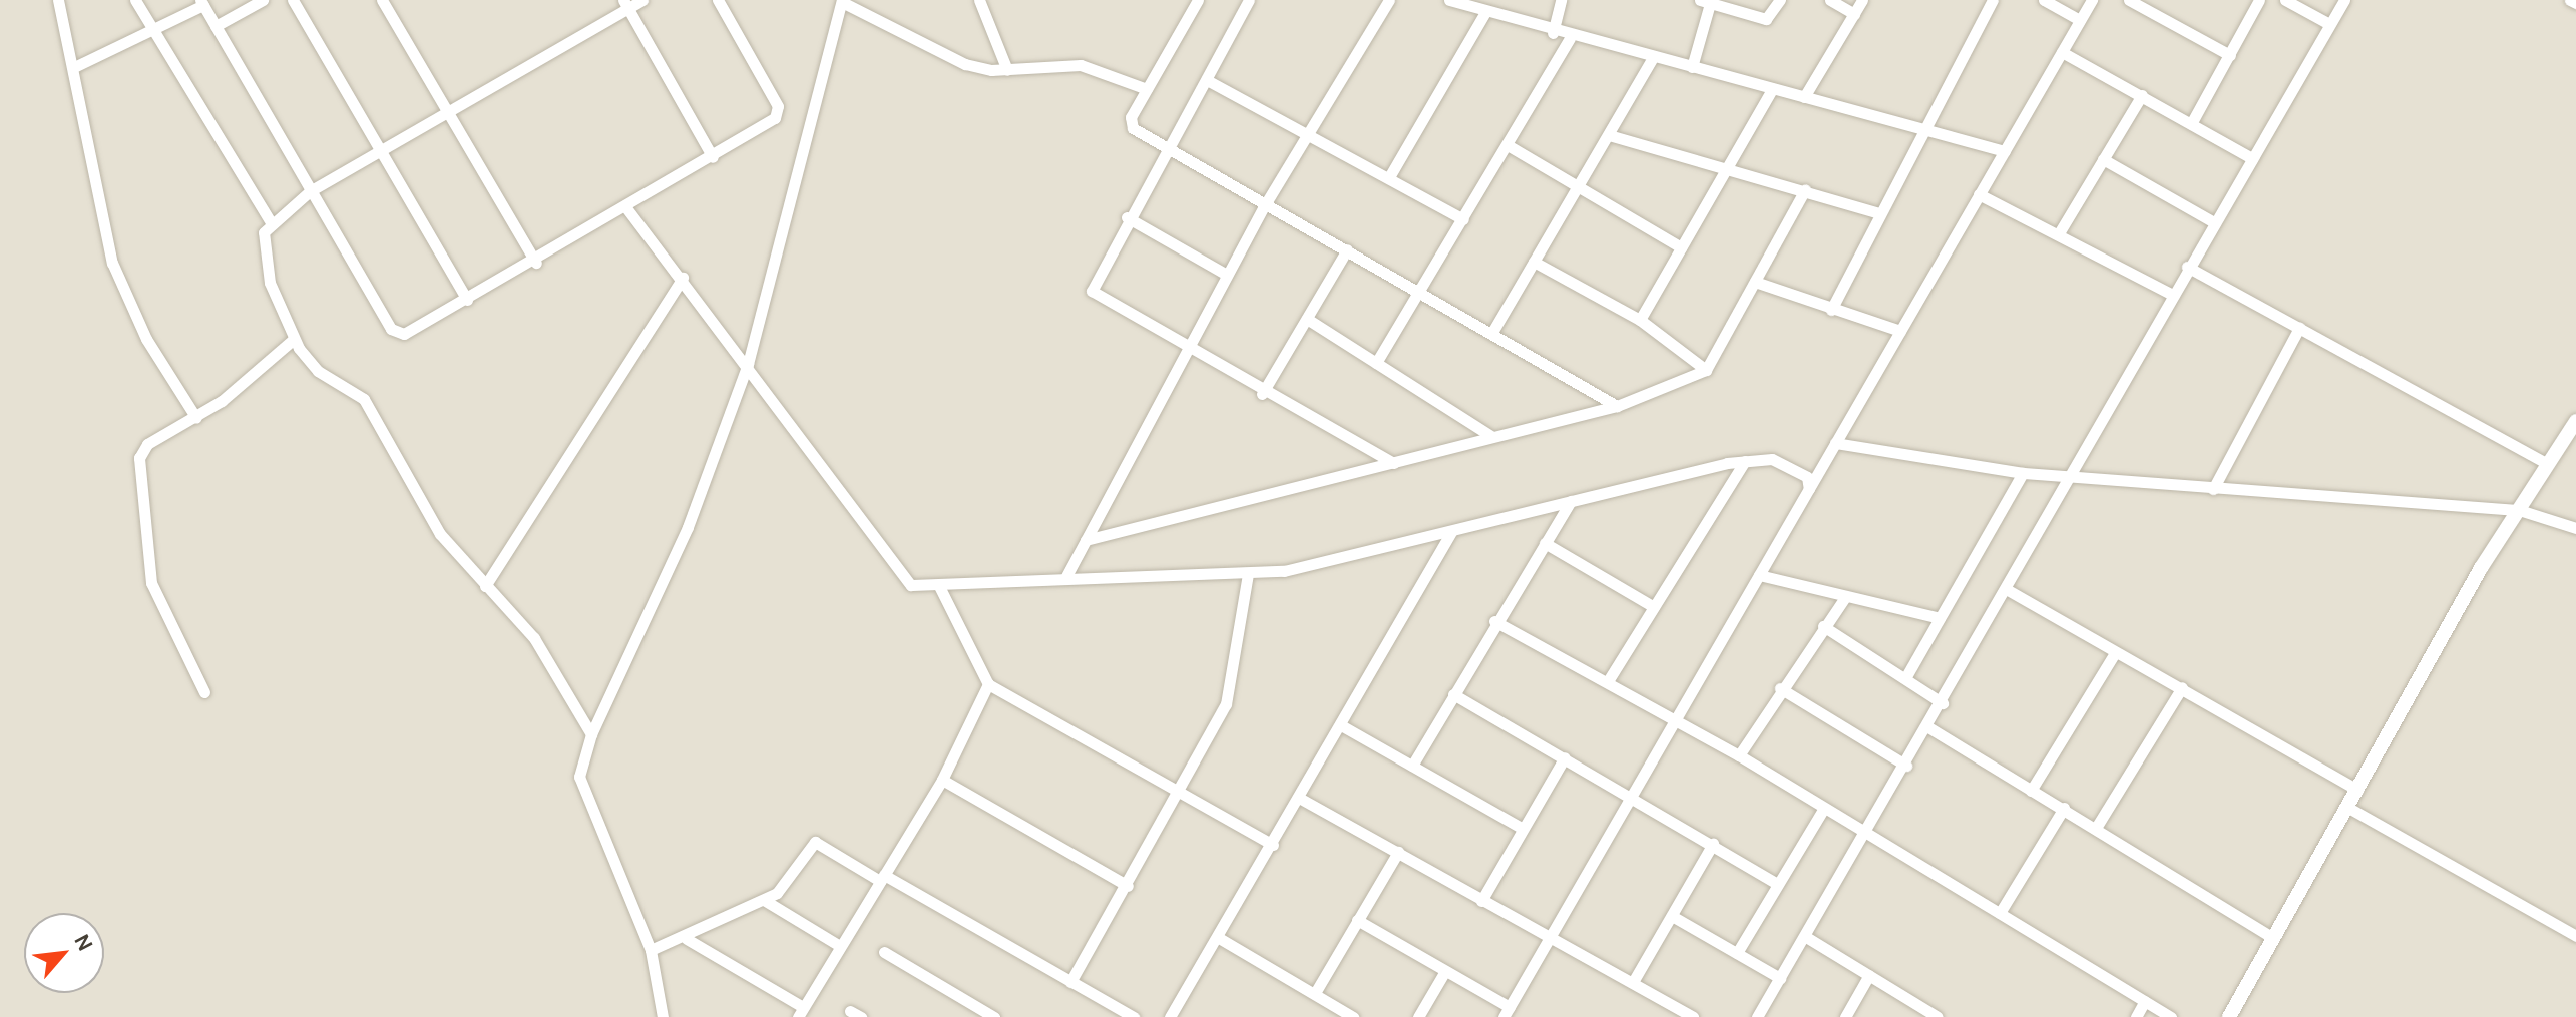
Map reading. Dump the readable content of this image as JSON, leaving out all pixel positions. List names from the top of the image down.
{
  "north": "top right"
}
